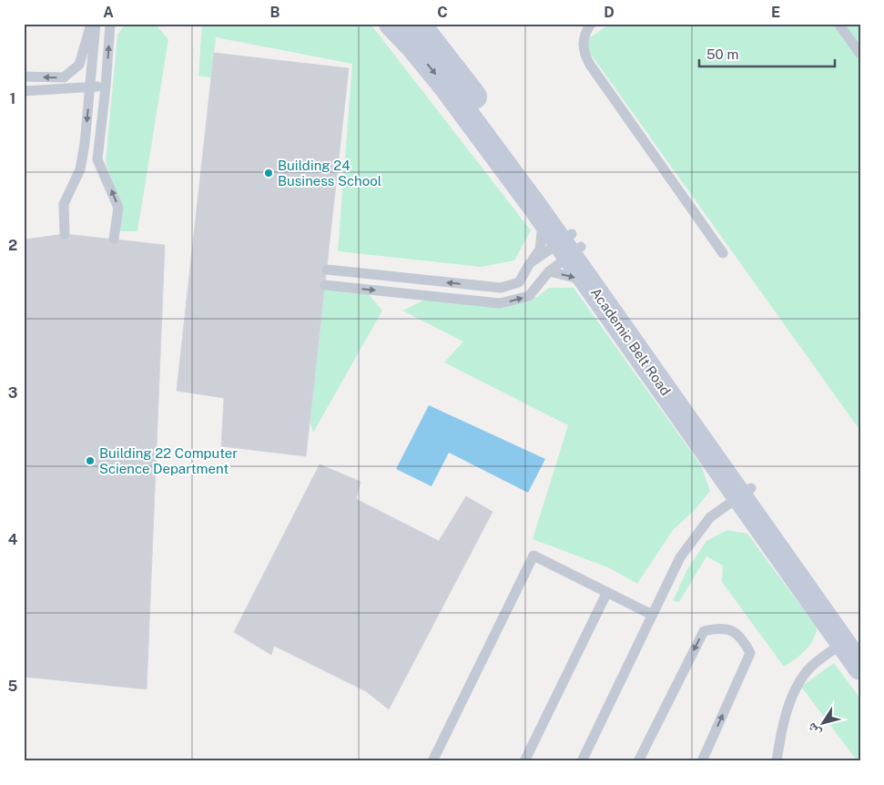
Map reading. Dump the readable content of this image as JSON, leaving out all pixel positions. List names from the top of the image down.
{
  "streets": {
    "street": ["Academic Belt Road"]
  },
  "places": ["Building 24 Business School", "Building 22 Computer Science Department"],
  "scale_bar": "50 m",
  "north": "bottom left",
  "grid": {
    "columns": [
      "A",
      "B",
      "C",
      "D",
      "E"
    ],
    "rows": [
      "1",
      "2",
      "3",
      "4",
      "5"
    ]
  }
}
